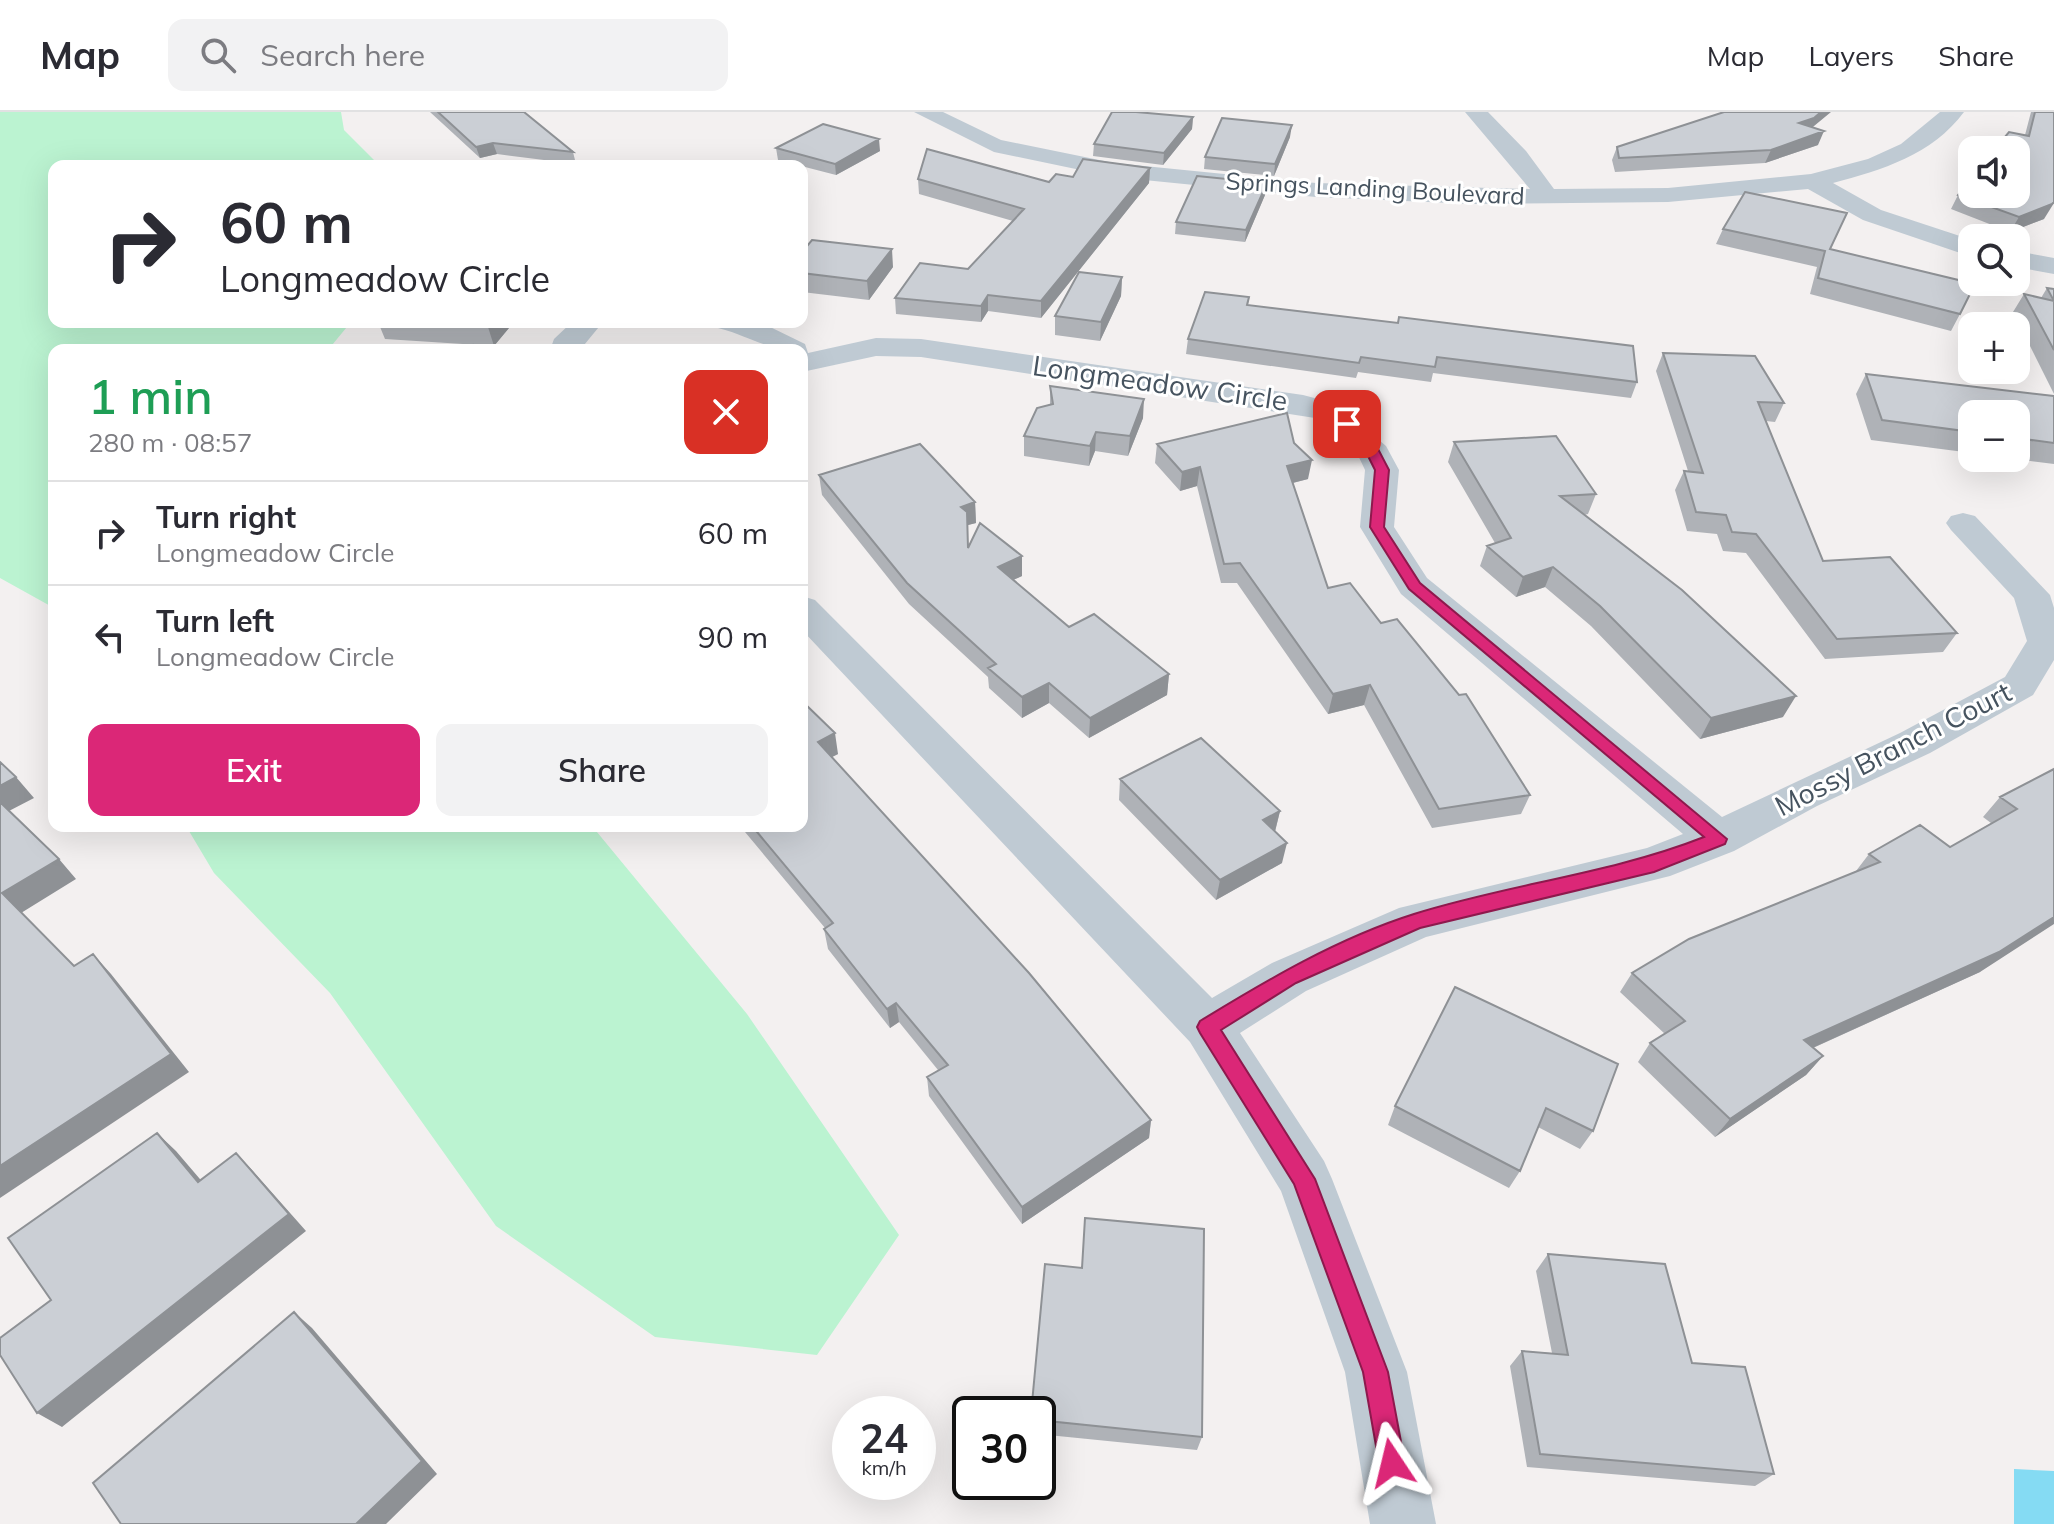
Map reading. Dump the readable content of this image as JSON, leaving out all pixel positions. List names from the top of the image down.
{
  "streets": {
    "street": ["Springs Landing Boulevard", "Longmeadow Circle", "Mossy Branch Court"]
  },
  "crossings": [
    ["Longmeadow Circle", "Mossy Branch Court"]
  ],
  "page": {
    "header": "Map",
    "search": "Search here",
    "nav": ["Map", "Layers", "Share"],
    "map_buttons": ["+", "−"],
    "turn": ["60 m", "Longmeadow Circle"],
    "heading": ["1 min", "280 m · 08:57"],
    "list": [
      {
        "name": "Turn right",
        "note": "Longmeadow Circle",
        "value": "60 m"
      },
      {
        "name": "Turn left",
        "note": "Longmeadow Circle",
        "value": "90 m"
      }
    ],
    "buttons": ["Exit", "Share"],
    "speed": "24 km/h",
    "limit": "30"
  }
}
